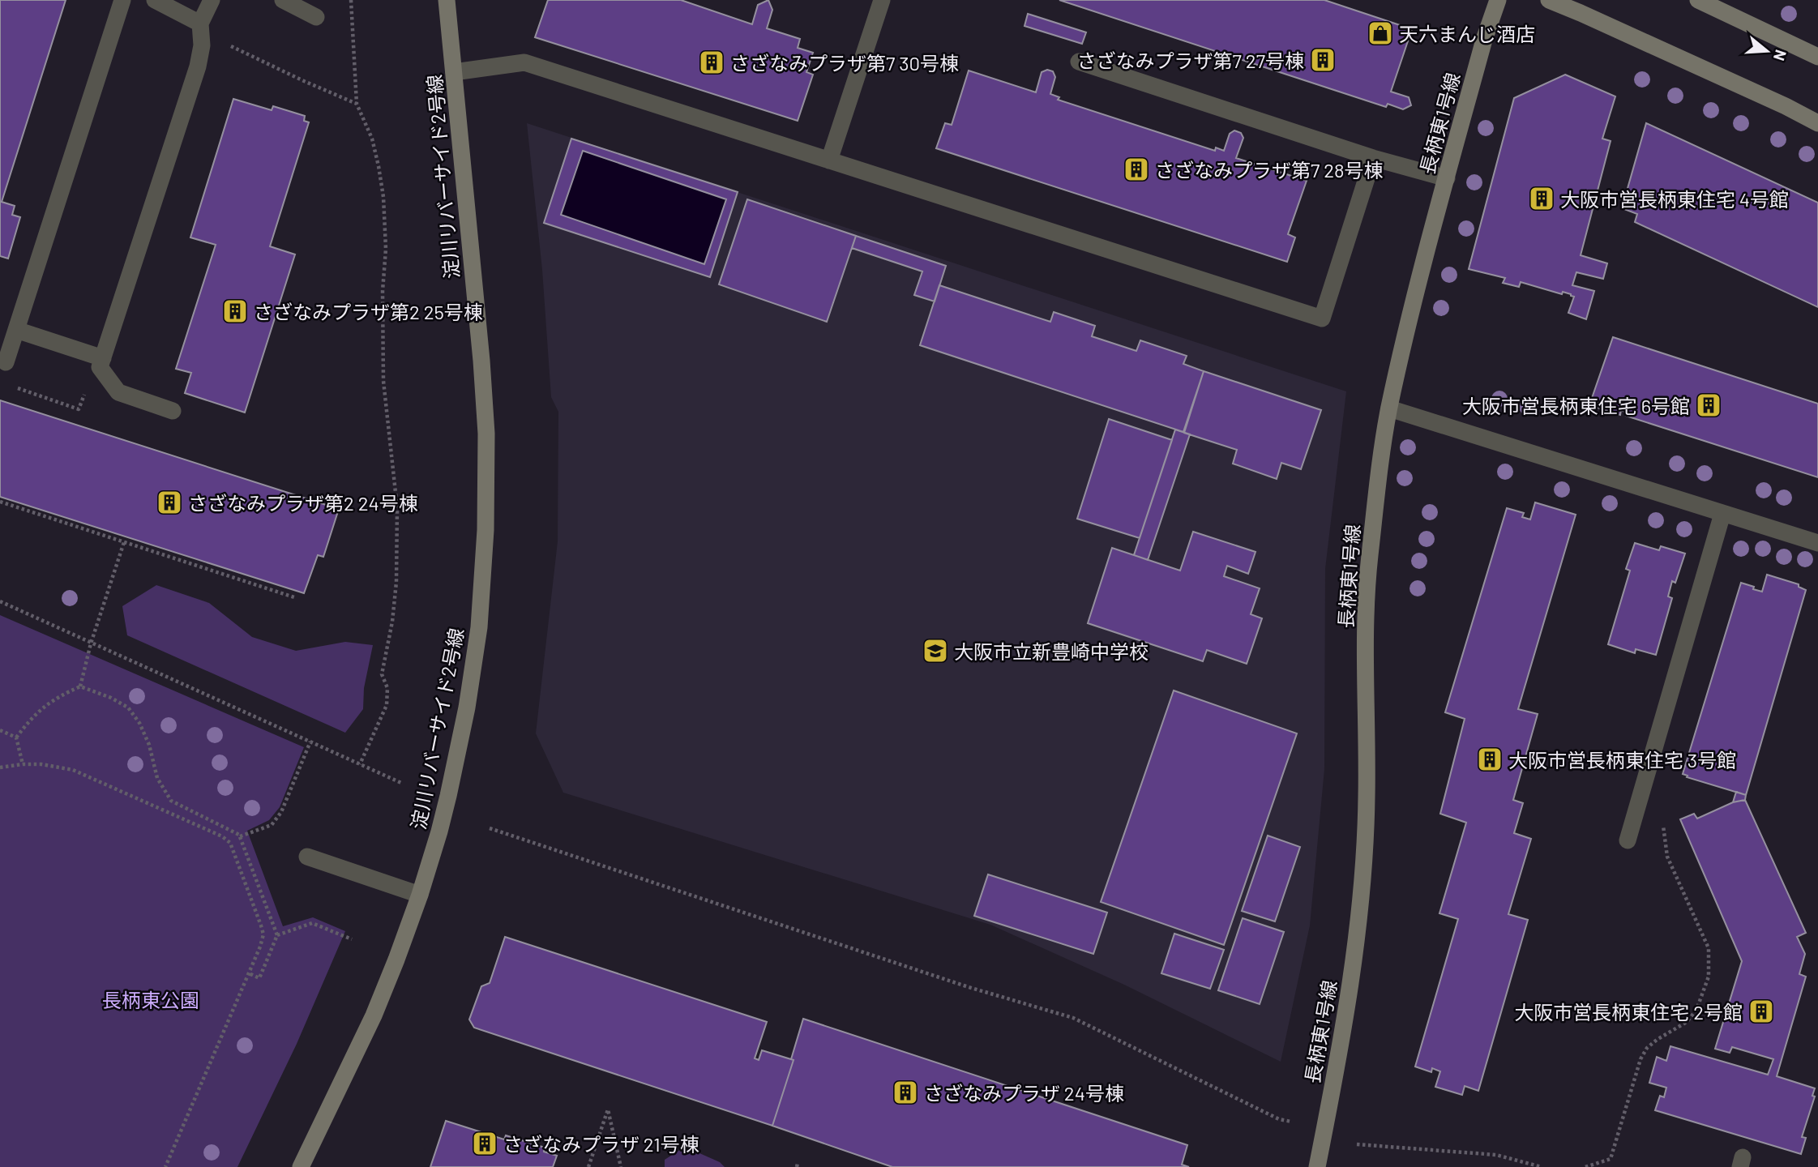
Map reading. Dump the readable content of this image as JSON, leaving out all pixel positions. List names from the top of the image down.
{
  "streets": {
    "street": ["長柄東1号線", "淀川リバーサイド2号線"]
  },
  "parks": ["長柄東公園"],
  "places": {
    "shop": ["天六まんじ酒店"],
    "building": [
      "さざなみプラザ第7 27号棟",
      "さざなみプラザ第7 30号棟",
      "さざなみプラザ第7 28号棟",
      "大阪市営長柄東住宅 4号館",
      "さざなみプラザ第2 25号棟",
      "大阪市営長柄東住宅 6号館",
      "さざなみプラザ第2 24号棟",
      "大阪市営長柄東住宅 3号館",
      "大阪市営長柄東住宅 2号館",
      "さざなみプラザ 24号棟",
      "さざなみプラザ 21号棟"
    ],
    "school or university": ["大阪市立新豊崎中学校"]
  },
  "north": "right"
}
